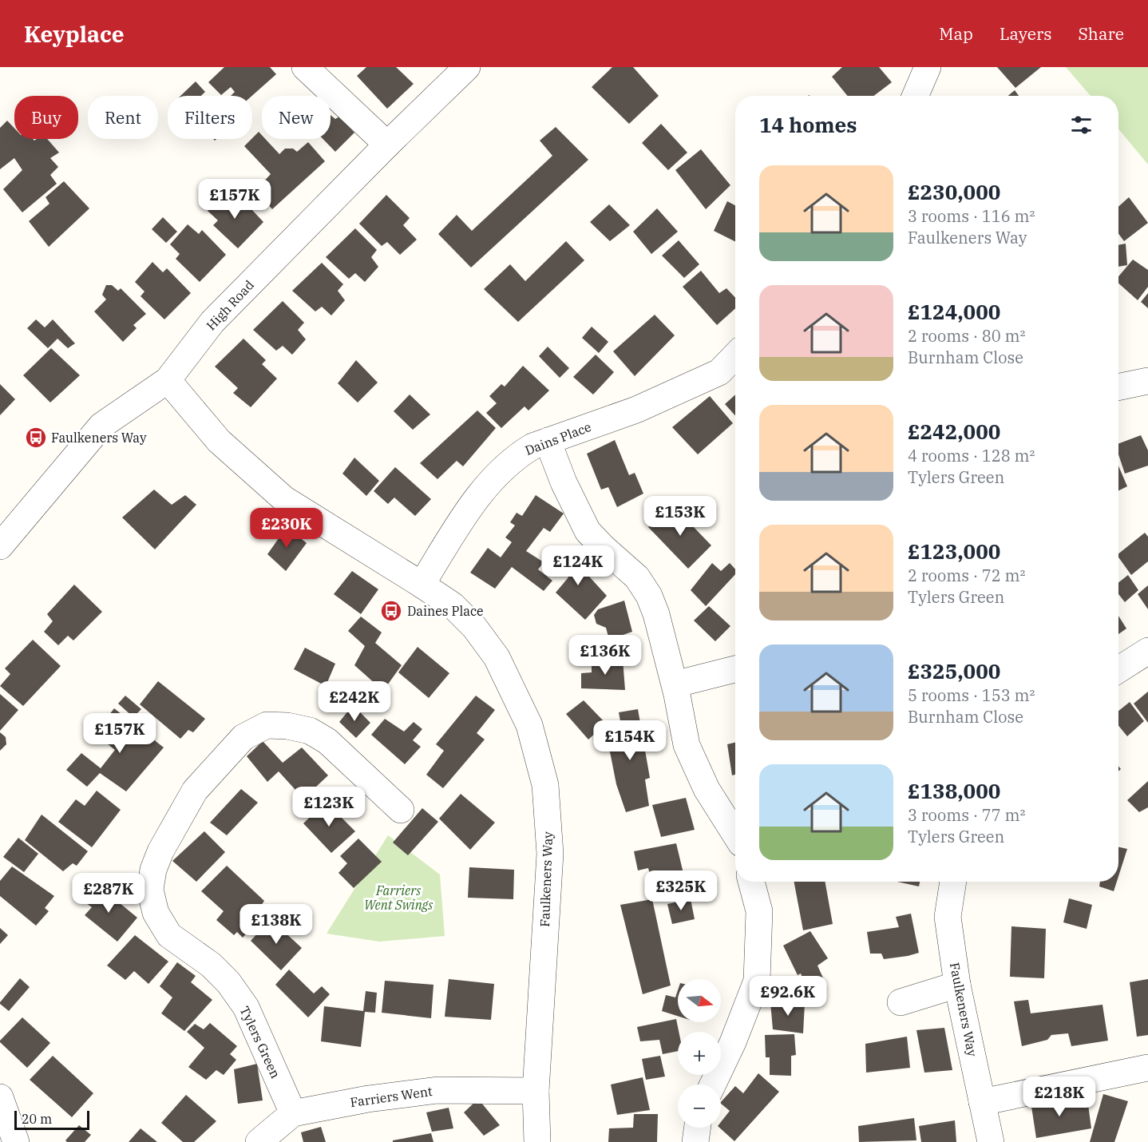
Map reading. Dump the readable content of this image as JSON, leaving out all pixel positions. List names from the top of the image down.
{
  "streets": {
    "street": [
      "High Road",
      "Dains Place",
      "Faulkeners Way",
      "Tylers Green",
      "Farriers Went"
    ]
  },
  "crossings": [
    ["High Road", "Faulkeners Way"],
    ["Dains Place", "Faulkeners Way"],
    ["Faulkeners Way", "Farriers Went"],
    ["Tylers Green", "Farriers Went"]
  ],
  "parks": ["Farriers Went Swings"],
  "places": {
    "bus stop": ["Faulkeners Way", "Daines Place"]
  },
  "scale_bar": "20 m",
  "north": "right",
  "page": {
    "header": "Keyplace",
    "nav": ["Map", "Layers", "Share"],
    "chip": [
      "Buy",
      "Rent",
      "Filters",
      "New"
    ],
    "heading": "14 homes",
    "list": [
      {
        "name": "£230,000",
        "note": "3 rooms · 116 m² · Faulkeners Way"
      },
      {
        "name": "£124,000",
        "note": "2 rooms · 80 m² · Burnham Close"
      },
      {
        "name": "£242,000",
        "note": "4 rooms · 128 m² · Tylers Green"
      },
      {
        "name": "£123,000",
        "note": "2 rooms · 72 m² · Tylers Green"
      },
      {
        "name": "£325,000",
        "note": "5 rooms · 153 m² · Burnham Close"
      },
      {
        "name": "£138,000",
        "note": "3 rooms · 77 m² · Tylers Green"
      }
    ],
    "price": [
      "£157K",
      "£153K",
      "£230K",
      "£124K",
      "£136K",
      "£242K",
      "£157K",
      "£154K",
      "£123K",
      "£325K",
      "£287K",
      "£138K",
      "£92.6K",
      "£218K"
    ],
    "map_buttons": ["+", "−"],
    "scale": "20 m"
  }
}
